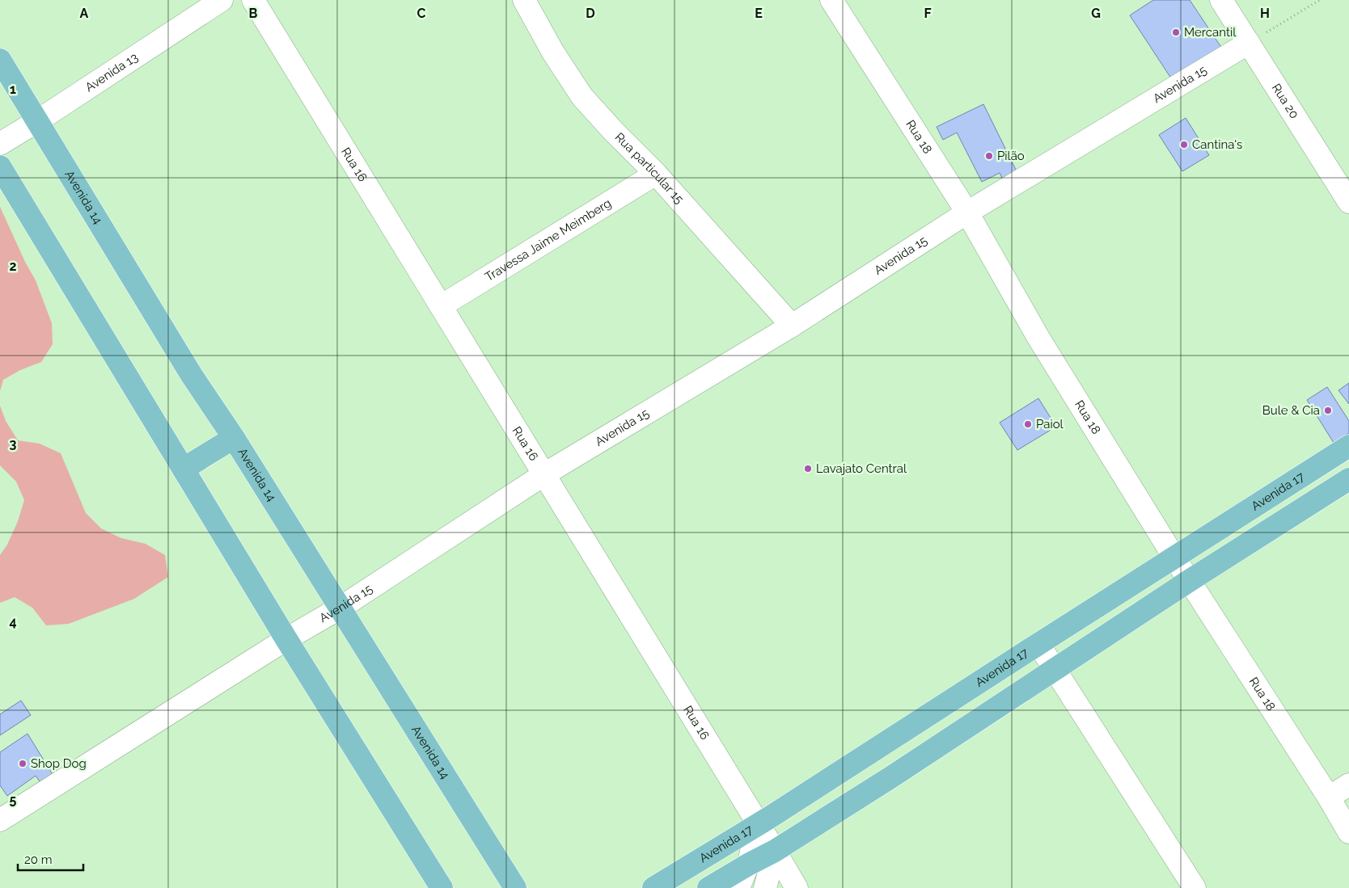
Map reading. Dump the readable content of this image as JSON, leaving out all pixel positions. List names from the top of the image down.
{
  "streets": {
    "main road": ["Avenida 14", "Avenida 17"],
    "street": [
      "Avenida 13",
      "Avenida 15",
      "Rua 20",
      "Rua 18",
      "Rua 16",
      "Rua particular 15",
      "Travessa Jaime Meimberg"
    ]
  },
  "crossings": [
    ["Avenida 13", "Avenida 14"],
    ["Avenida 15", "Rua 20"],
    ["Avenida 15", "Rua 18"],
    ["Avenida 15", "Rua 16"],
    ["Avenida 15", "Rua particular 15"],
    ["Avenida 15", "Avenida 14"],
    ["Rua 18", "Avenida 17"],
    ["Rua 16", "Travessa Jaime Meimberg"],
    ["Rua 16", "Avenida 17"],
    ["Rua particular 15", "Travessa Jaime Meimberg"]
  ],
  "places": [
    "Mercantil",
    "Cantina's",
    "Pilão",
    "Bule & Cia",
    "Paiol",
    "Lavajato Central",
    "Shop Dog"
  ],
  "scale_bar": "20 m",
  "grid": {
    "columns": [
      "A",
      "B",
      "C",
      "D",
      "E",
      "F",
      "G",
      "H"
    ],
    "rows": [
      "1",
      "2",
      "3",
      "4",
      "5"
    ]
  }
}
